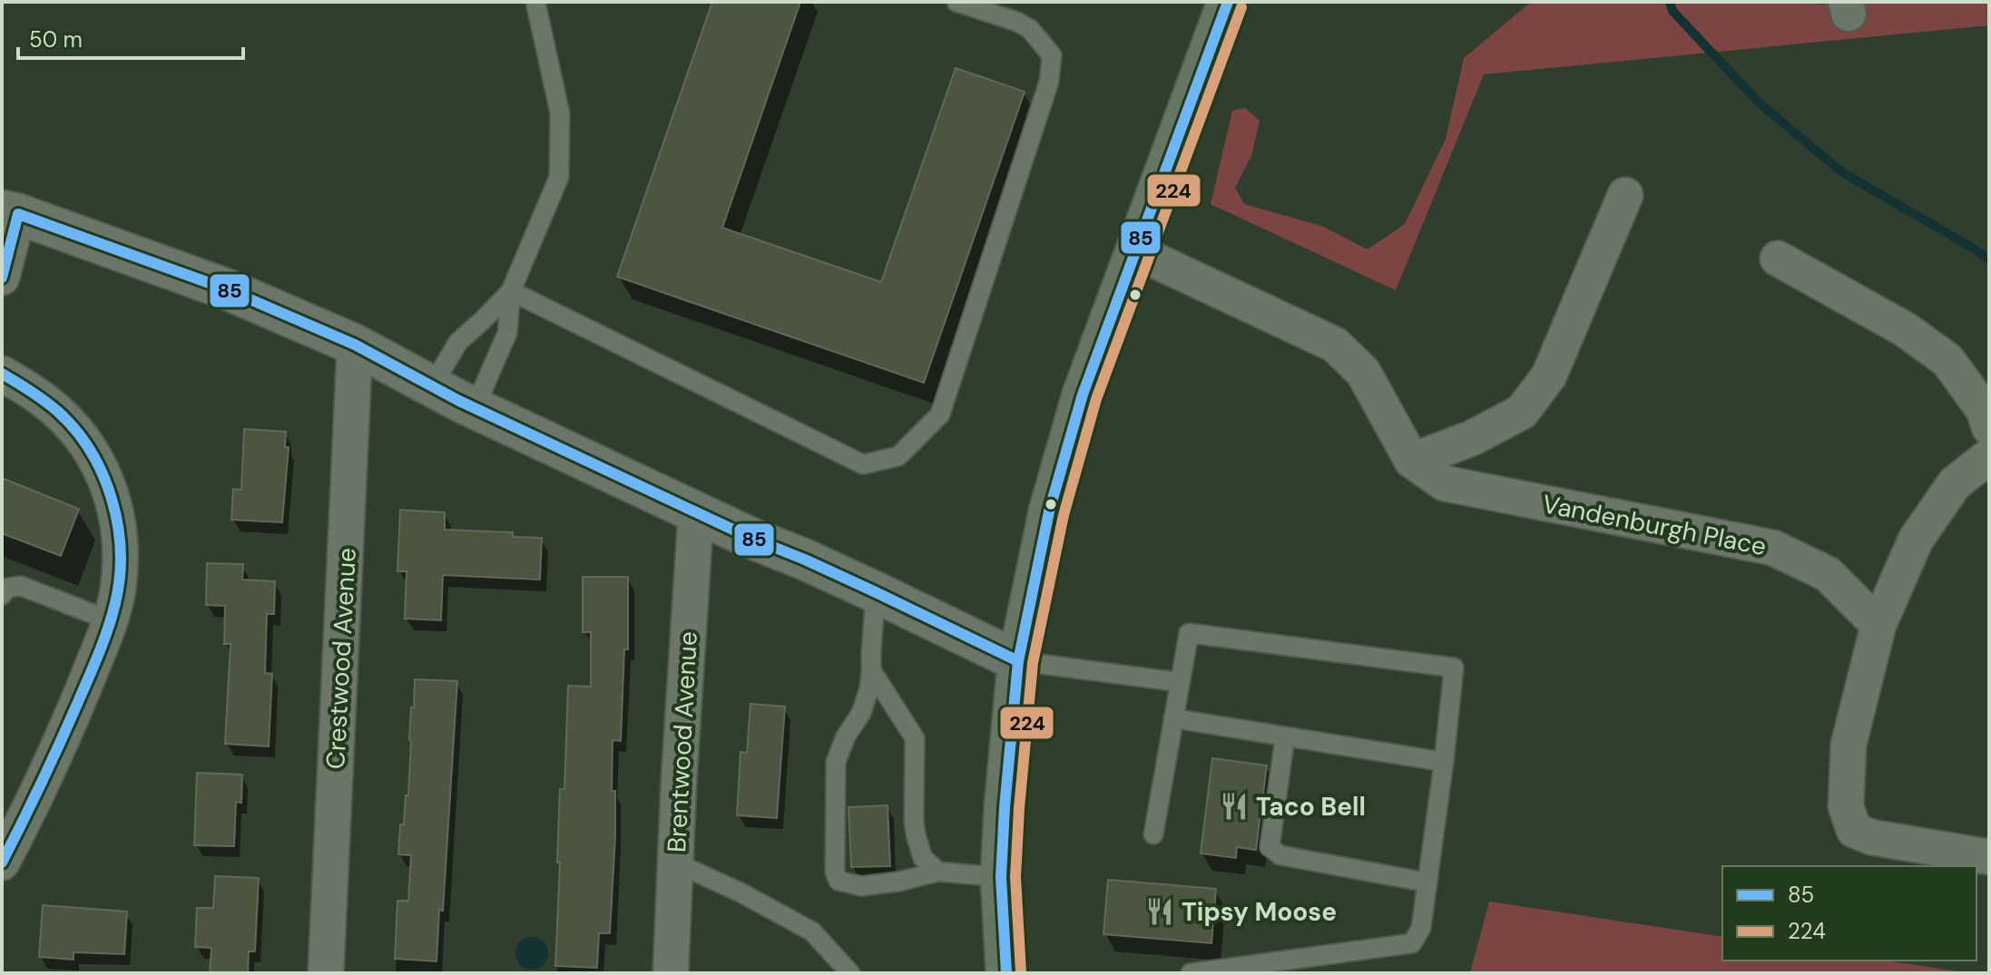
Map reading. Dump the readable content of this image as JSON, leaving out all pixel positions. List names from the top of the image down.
{
  "streets": {
    "street": ["Vandenburgh Place", "Crestwood Avenue", "Brentwood Avenue"]
  },
  "places": {
    "restaurant": ["Taco Bell", "Tipsy Moose"]
  },
  "lines": ["transit line 85", "transit line 224"],
  "legend": ["85", "224"],
  "scale_bar": "50 m"
}
